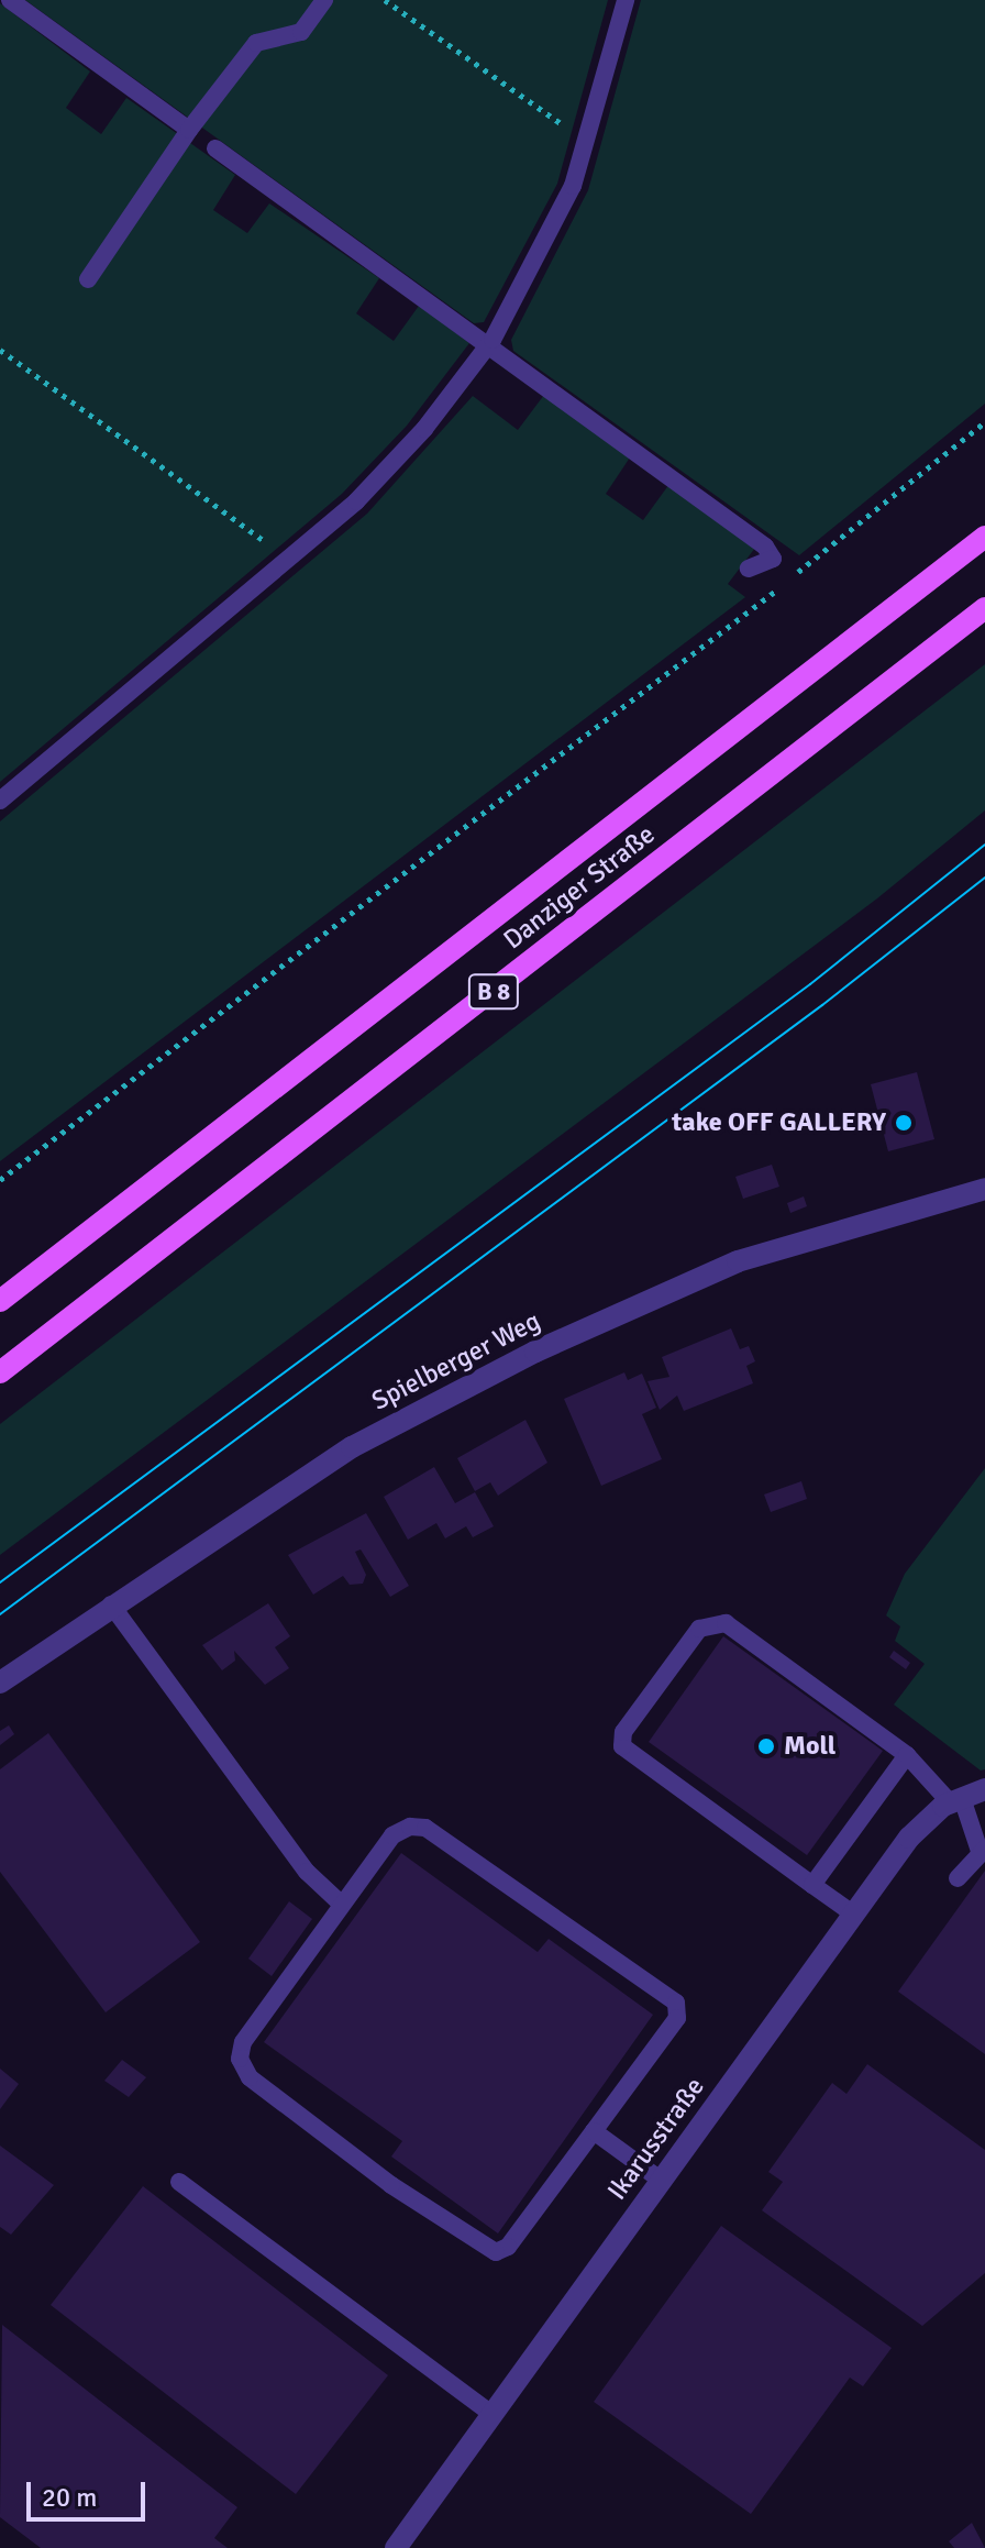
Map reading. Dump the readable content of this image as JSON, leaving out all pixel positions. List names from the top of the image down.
{
  "streets": {
    "main road": ["Danziger Straße", "B 8"],
    "street": ["Spielberger Weg", "Ikarusstraße"]
  },
  "places": ["take OFF GALLERY", "Moll"],
  "scale_bar": "20 m"
}
